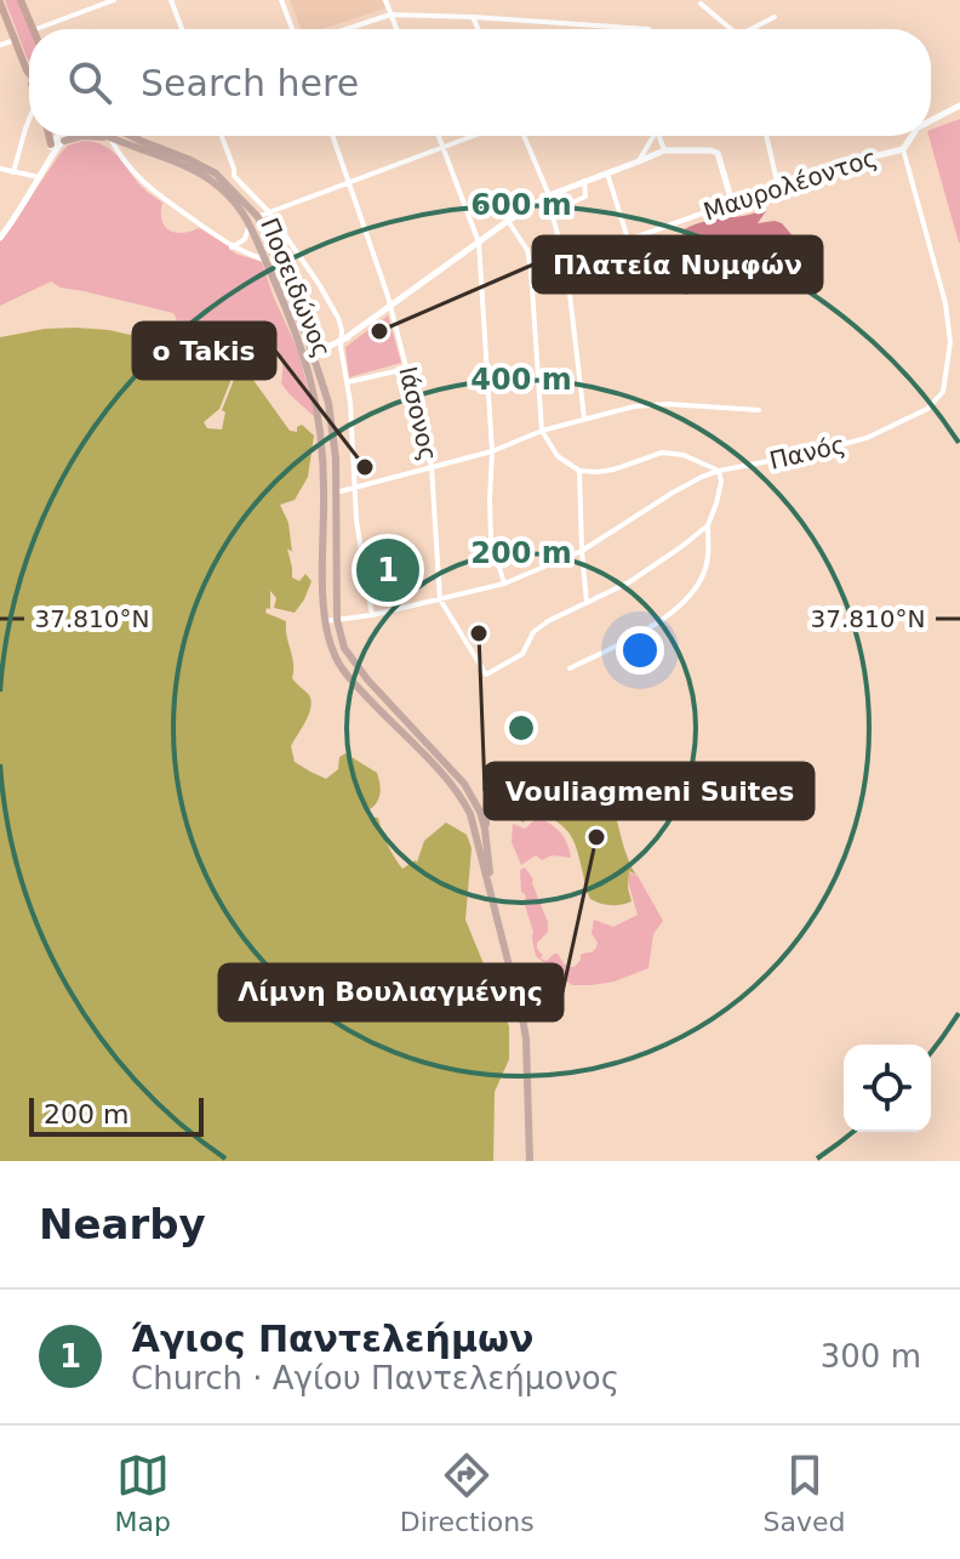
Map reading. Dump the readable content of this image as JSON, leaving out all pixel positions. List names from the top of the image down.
{
  "streets": {
    "main road": ["Ποσειδώνος"],
    "street": ["Μαυρολέοντος", "Ιάσονος", "Πανός"]
  },
  "crossings": [
    ["Μαυρολέοντος", "Πανός"],
    ["Ιάσονος", "Πανός"]
  ],
  "places": [
    "Πλατεία Νυμφών",
    "o Takis",
    "Vouliagmeni Suites",
    "Λίμνη Βουλιαγμένης"
  ],
  "scale_bar": "200 m",
  "page": {
    "search": "Search here",
    "pins": "1",
    "scale": "200 m",
    "heading": "Nearby",
    "list": [
      {
        "mark": "1",
        "name": "Άγιος Παντελεήμων",
        "note": "Church · Αγίου Παντελεήμονος",
        "value": "300 m"
      }
    ],
    "nav": ["Map", "Directions", "Saved"]
  },
  "coordinates": ["37.810°N"],
  "rings": ["600 m", "400 m", "200 m"]
}
